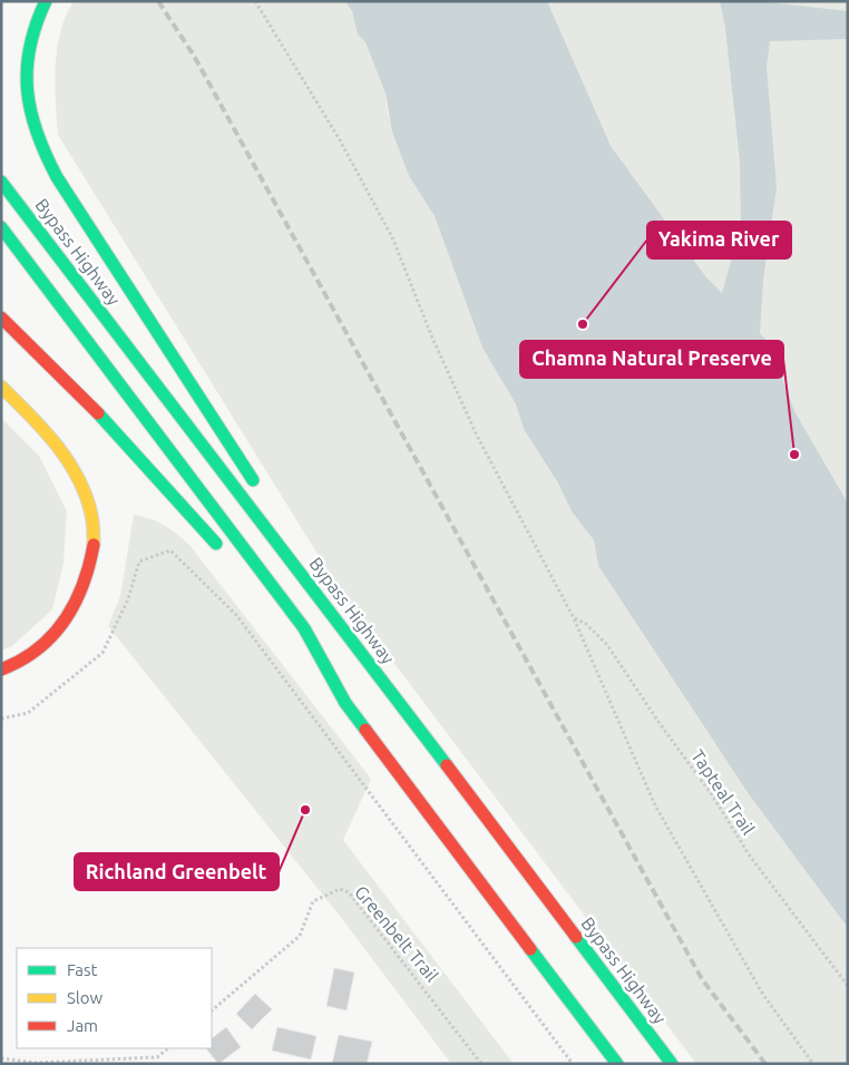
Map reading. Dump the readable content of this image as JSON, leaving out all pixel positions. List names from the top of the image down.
{
  "streets": {
    "highway": ["Bypass Highway"],
    "path": ["Tapteal Trail", "Greenbelt Trail"]
  },
  "places": ["Yakima River", "Chamna Natural Preserve", "Richland Greenbelt"],
  "legend": ["Fast", "Slow", "Jam"]
}
